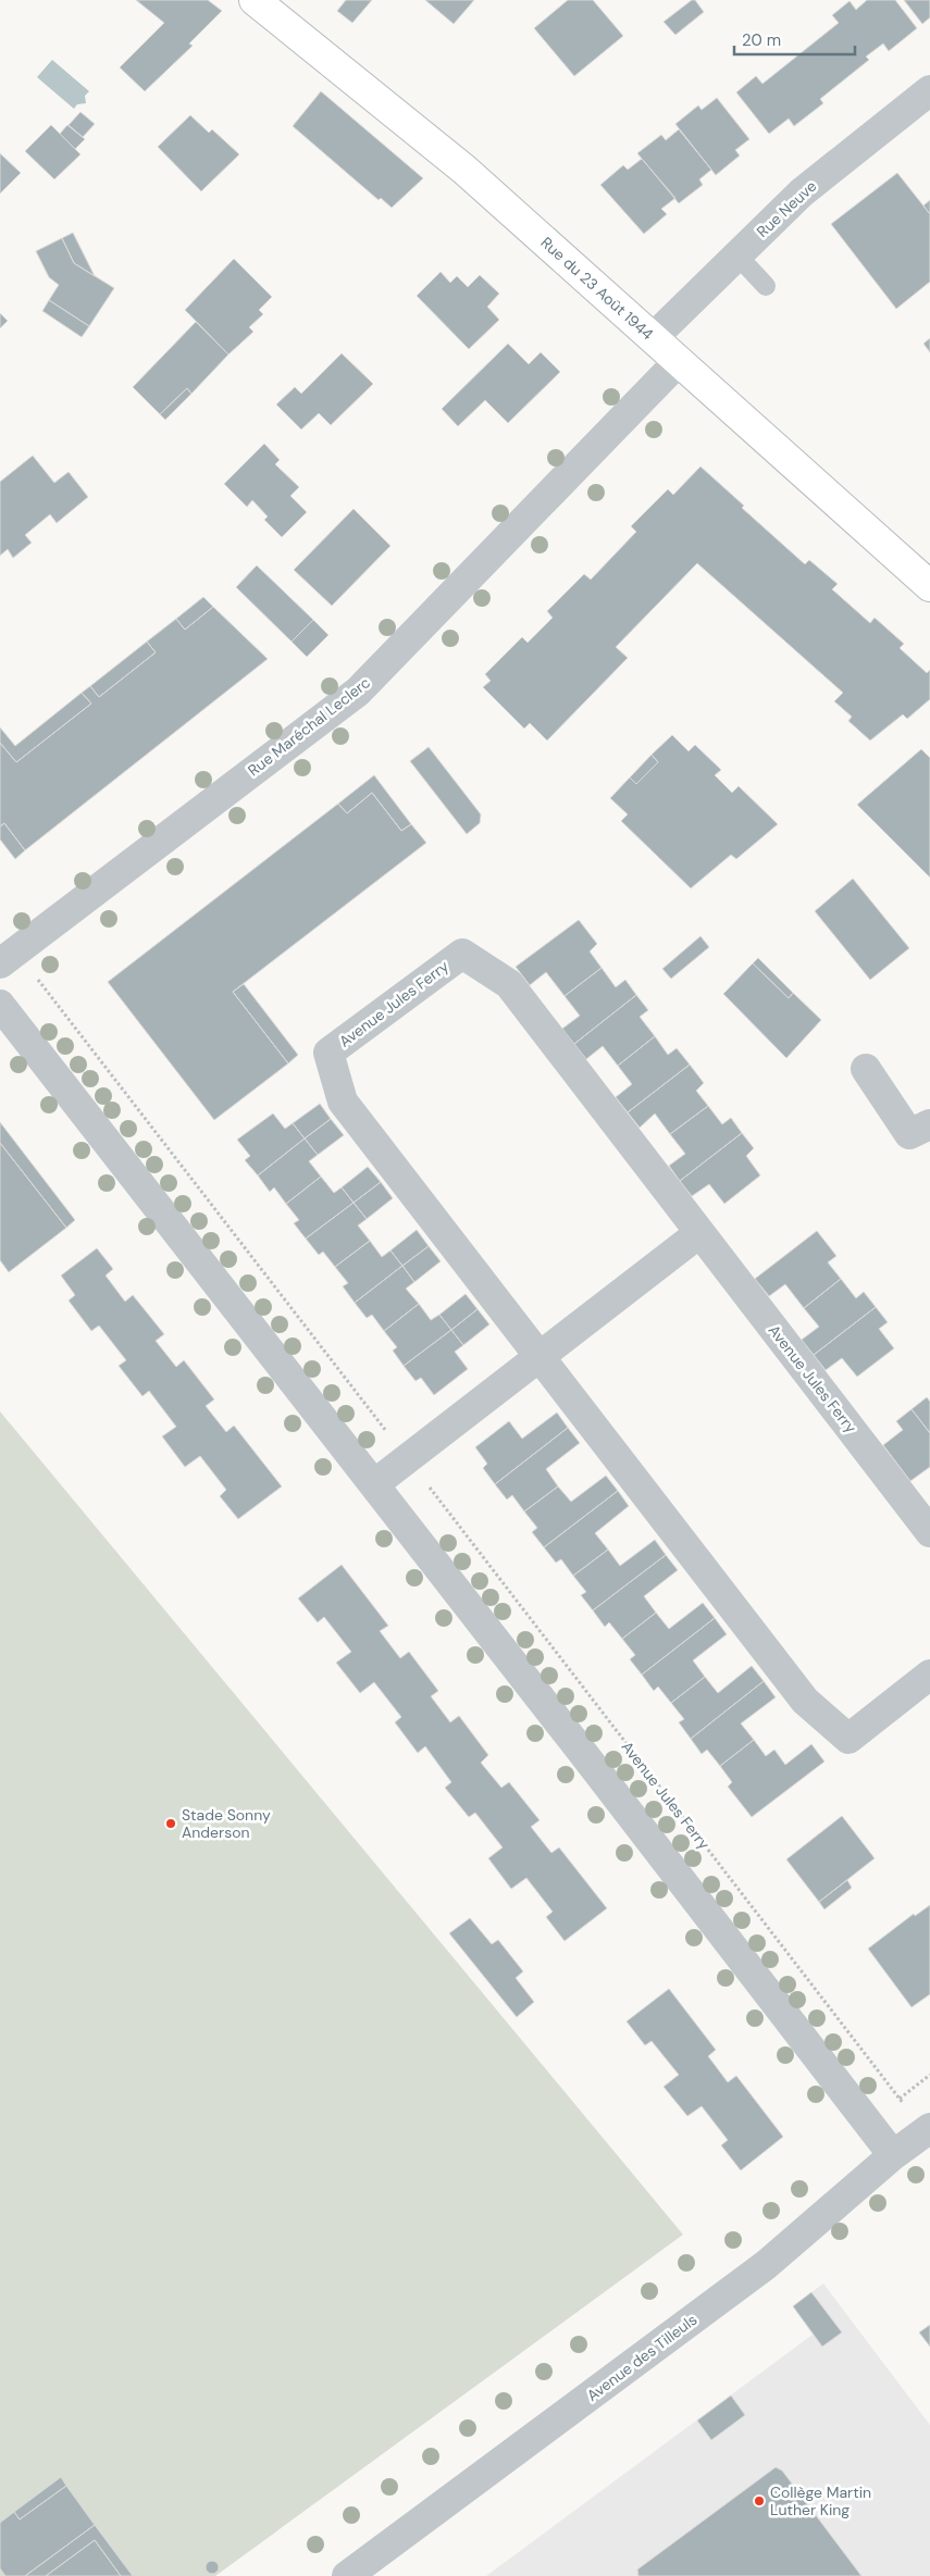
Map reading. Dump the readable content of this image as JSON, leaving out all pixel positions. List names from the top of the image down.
{
  "streets": {
    "main road": ["Rue du 23 Août 1944"],
    "street": [
      "Rue Neuve",
      "Rue Maréchal Leclerc",
      "Avenue Jules Ferry",
      "Avenue des Tilleuls"
    ]
  },
  "crossings": [
    ["Rue Neuve", "Rue du 23 Août 1944"],
    ["Rue du 23 Août 1944", "Rue Maréchal Leclerc"],
    ["Rue Maréchal Leclerc", "Avenue Jules Ferry"],
    ["Avenue Jules Ferry", "Avenue des Tilleuls"]
  ],
  "places": ["Stade Sonny Anderson", "Collège Martin Luther King"],
  "scale_bar": "20 m"
}
